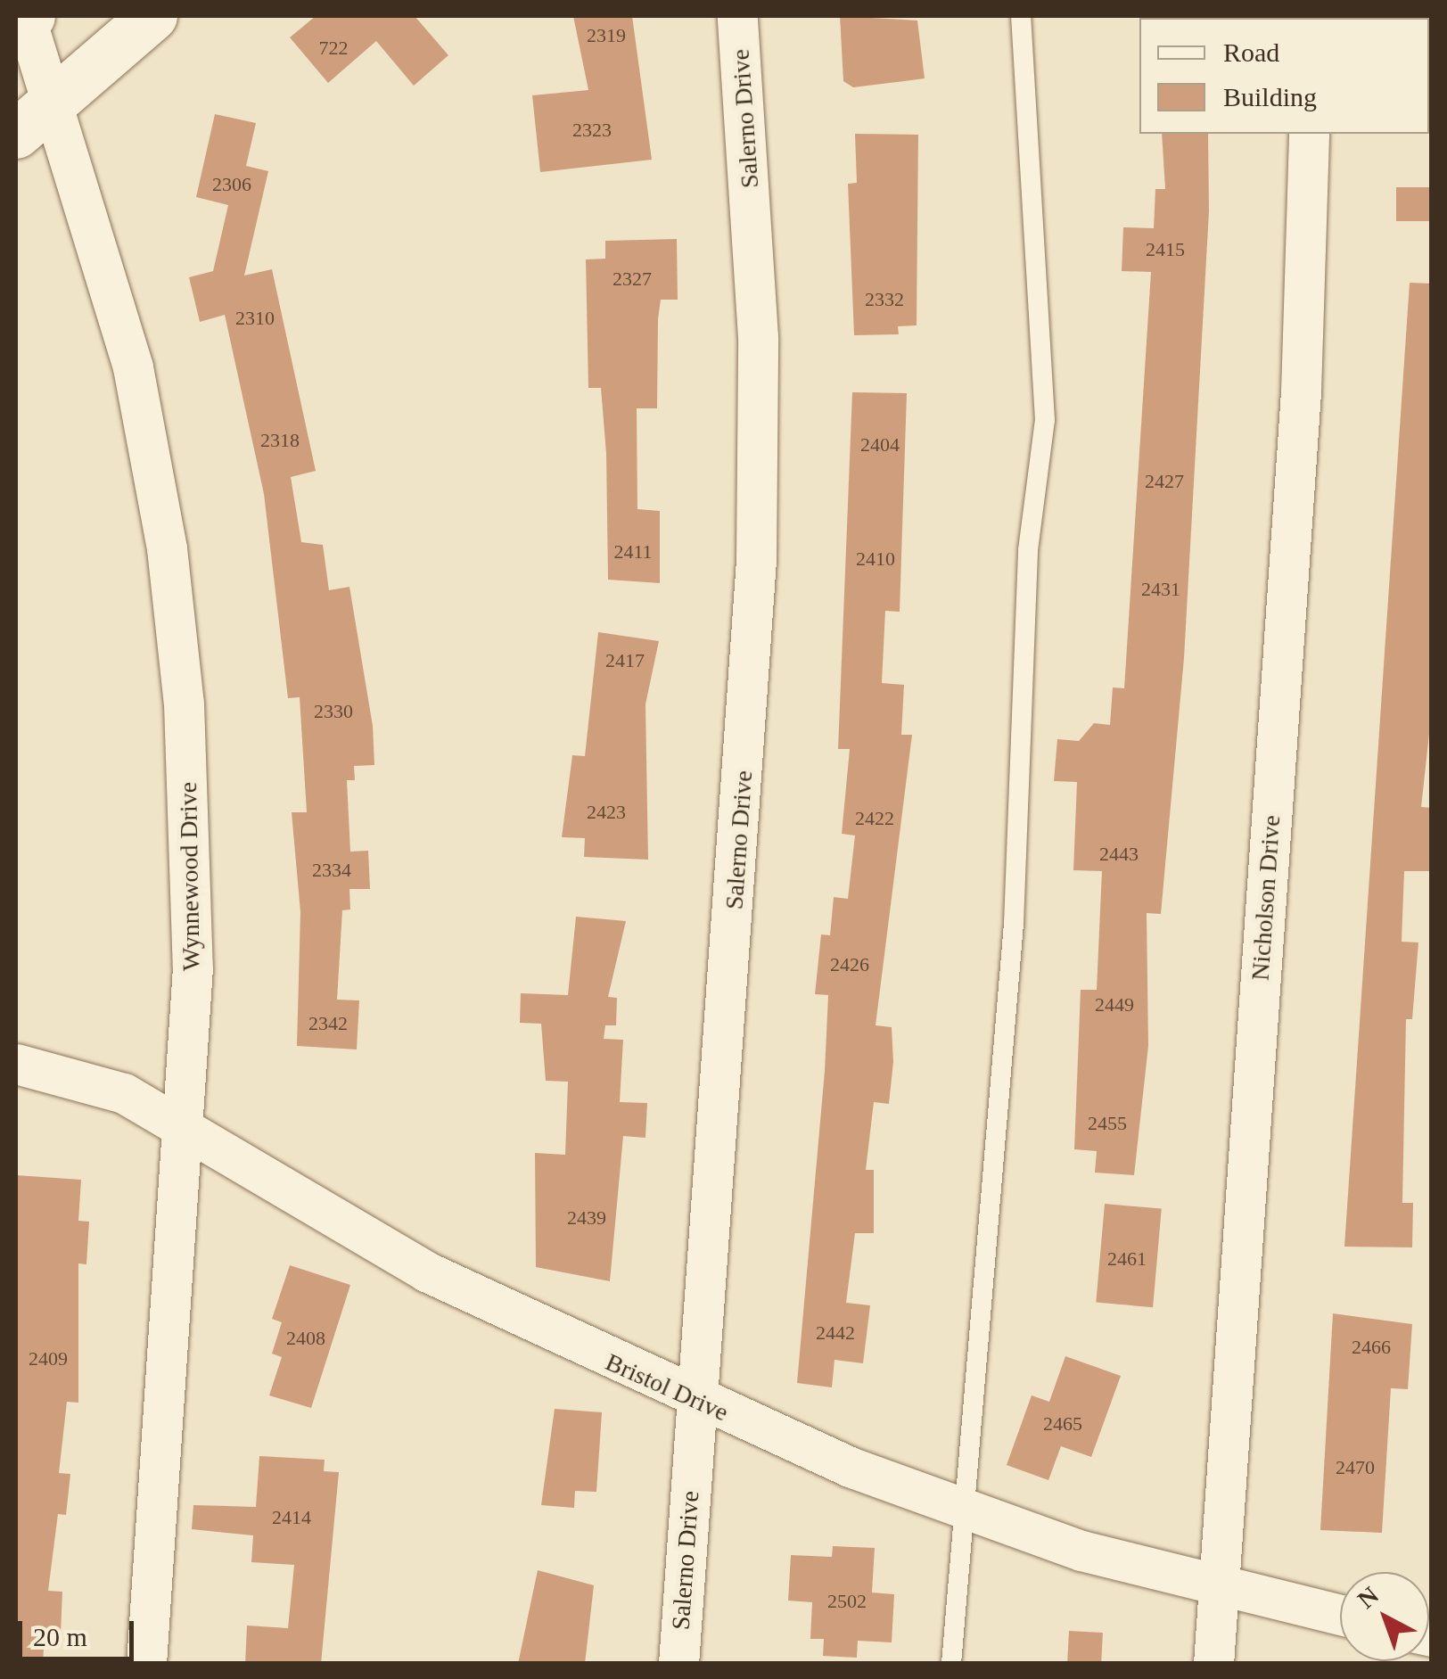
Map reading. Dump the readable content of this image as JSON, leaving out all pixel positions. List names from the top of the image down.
{
  "streets": {
    "street": [
      "Salerno Drive",
      "Wynnewood Drive",
      "Nicholson Drive",
      "Bristol Drive"
    ]
  },
  "crossings": [
    ["Salerno Drive", "Bristol Drive"],
    ["Wynnewood Drive", "Bristol Drive"],
    ["Nicholson Drive", "Bristol Drive"]
  ],
  "house_numbers": [
    "2319",
    "722",
    "2323",
    "2306",
    "2415",
    "2327",
    "2332",
    "2310",
    "2318",
    "2404",
    "2427",
    "2411",
    "2410",
    "2431",
    "2417",
    "2330",
    "2423",
    "2422",
    "2443",
    "2334",
    "2426",
    "2449",
    "2342",
    "2455",
    "2439",
    "2461",
    "2442",
    "2408",
    "2466",
    "2409",
    "2465",
    "2470",
    "2414",
    "2502"
  ],
  "legend": ["Road", "Building"],
  "scale_bar": "20 m",
  "north": "top left"
}
